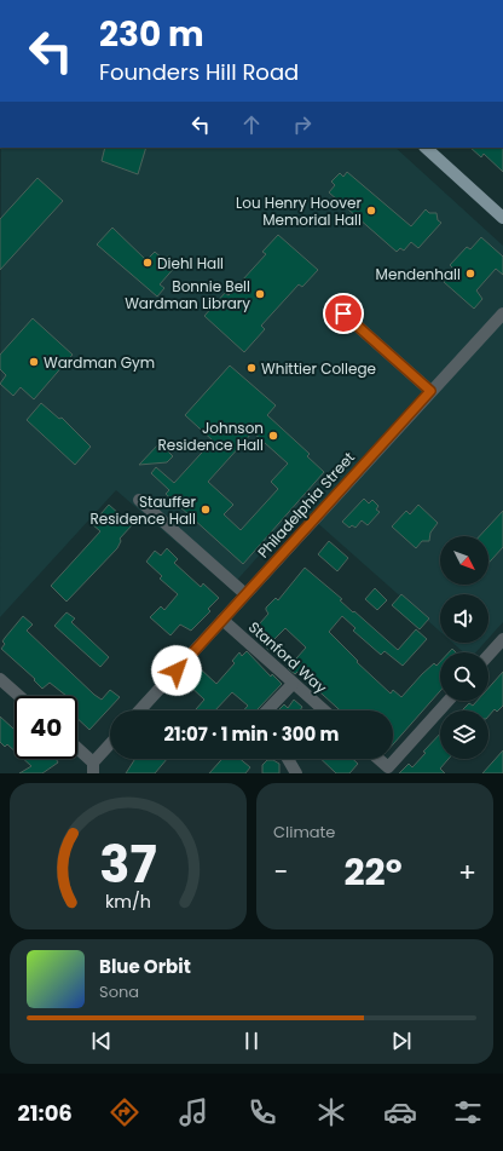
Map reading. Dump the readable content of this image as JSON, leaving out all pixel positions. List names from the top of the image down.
{
  "streets": {
    "street": ["Philadelphia Street", "Stanford Way"]
  },
  "crossings": [
    ["Philadelphia Street", "Stanford Way"]
  ],
  "places": [
    "Lou Henry Hoover Memorial Hall",
    "Diehl Hall",
    "Mendenhall",
    "Bonnie Bell Wardman Library",
    "Wardman Gym",
    "Whittier College",
    "Johnson Residence Hall",
    "Stauffer Residence Hall"
  ],
  "north": "bottom right",
  "page": {
    "turn": ["230 m", "Founders Hill Road"],
    "limit": "40",
    "trip": "21:07 · 1 min · 300 m",
    "tile": "Climate",
    "heat": ["−", "22°", "+"],
    "song": ["Blue Orbit", "Sona"],
    "tabs": "21:06",
    "gauge": ["37", "km/h"]
  }
}
